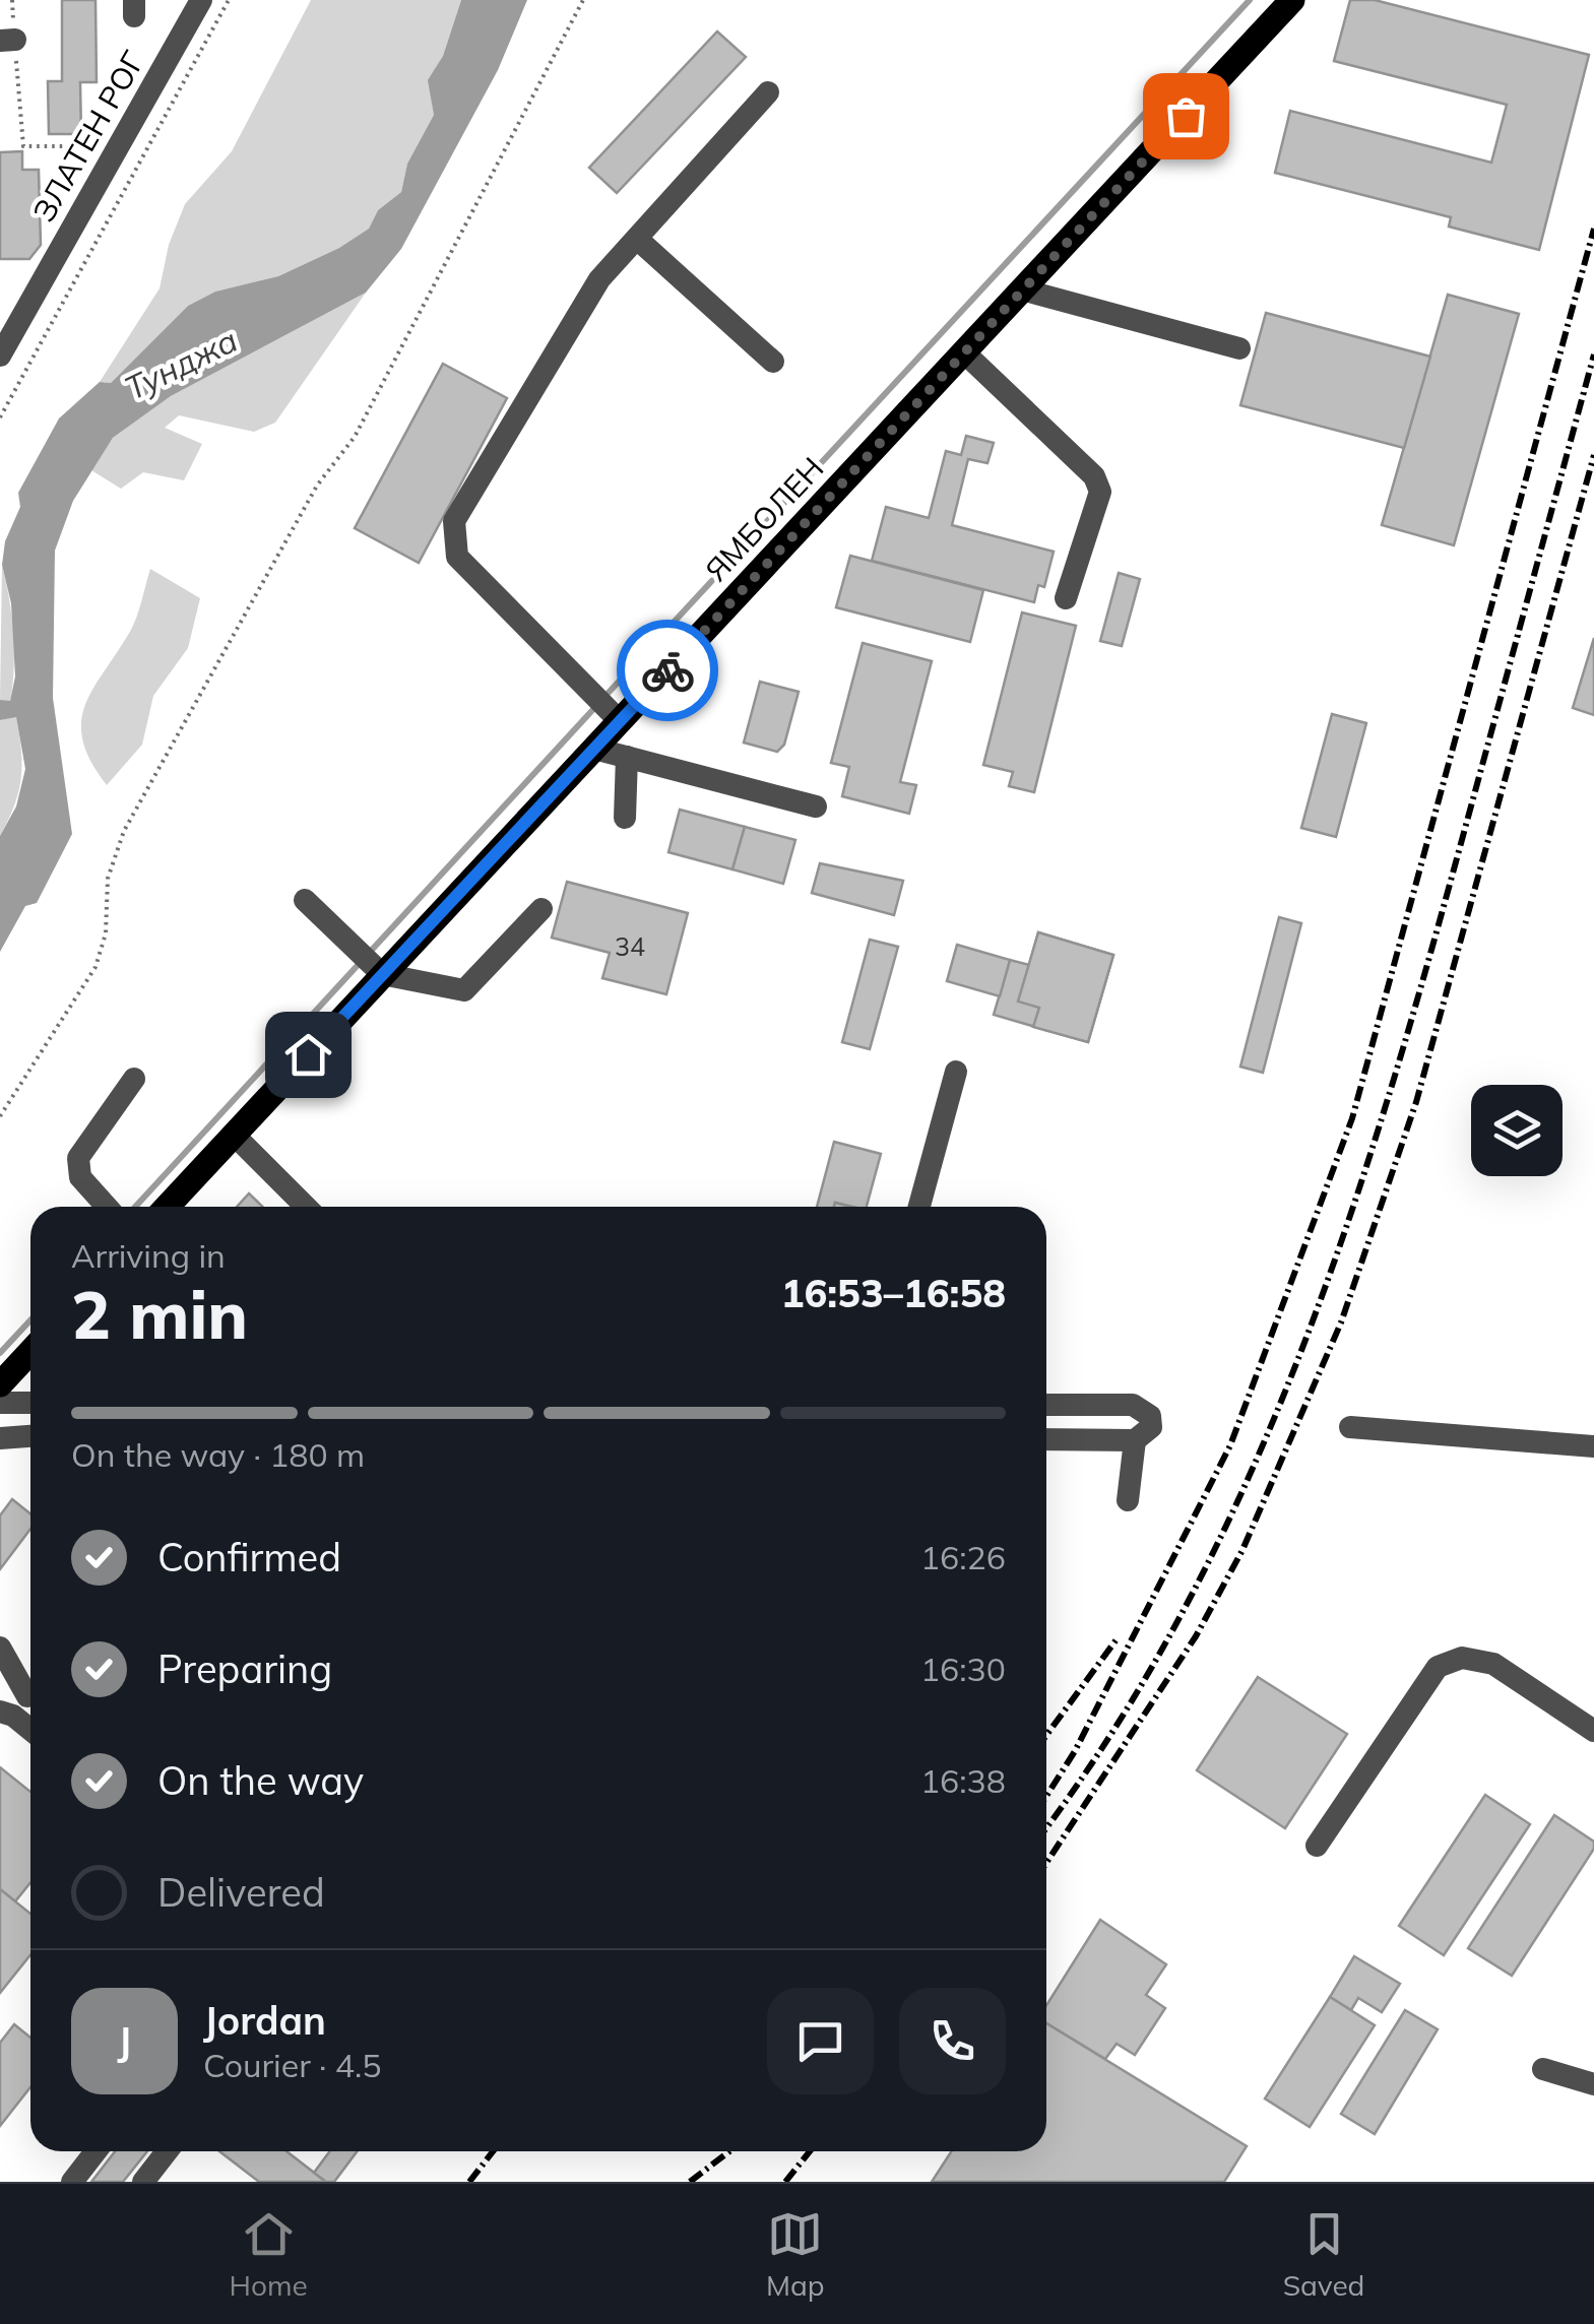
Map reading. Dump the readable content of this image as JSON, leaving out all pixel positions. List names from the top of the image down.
{
  "streets": {
    "main road": ["ЯМБОЛЕН"],
    "street": ["ЗЛАТЕН РОГ"]
  },
  "water": ["Тунджа"],
  "house_numbers": ["34"],
  "page": {
    "heading": ["2 min", "Arriving in", "16:53–16:58"],
    "panel": ["Jordan", "Courier · 4.5"],
    "bar": "On the way · 180 m",
    "list": [
      ["Confirmed", "16:26"],
      ["Preparing", "16:30"],
      ["On the way", "16:38"],
      "Delivered"
    ],
    "round": "J",
    "tabs": ["Home", "Map", "Saved"]
  }
}
